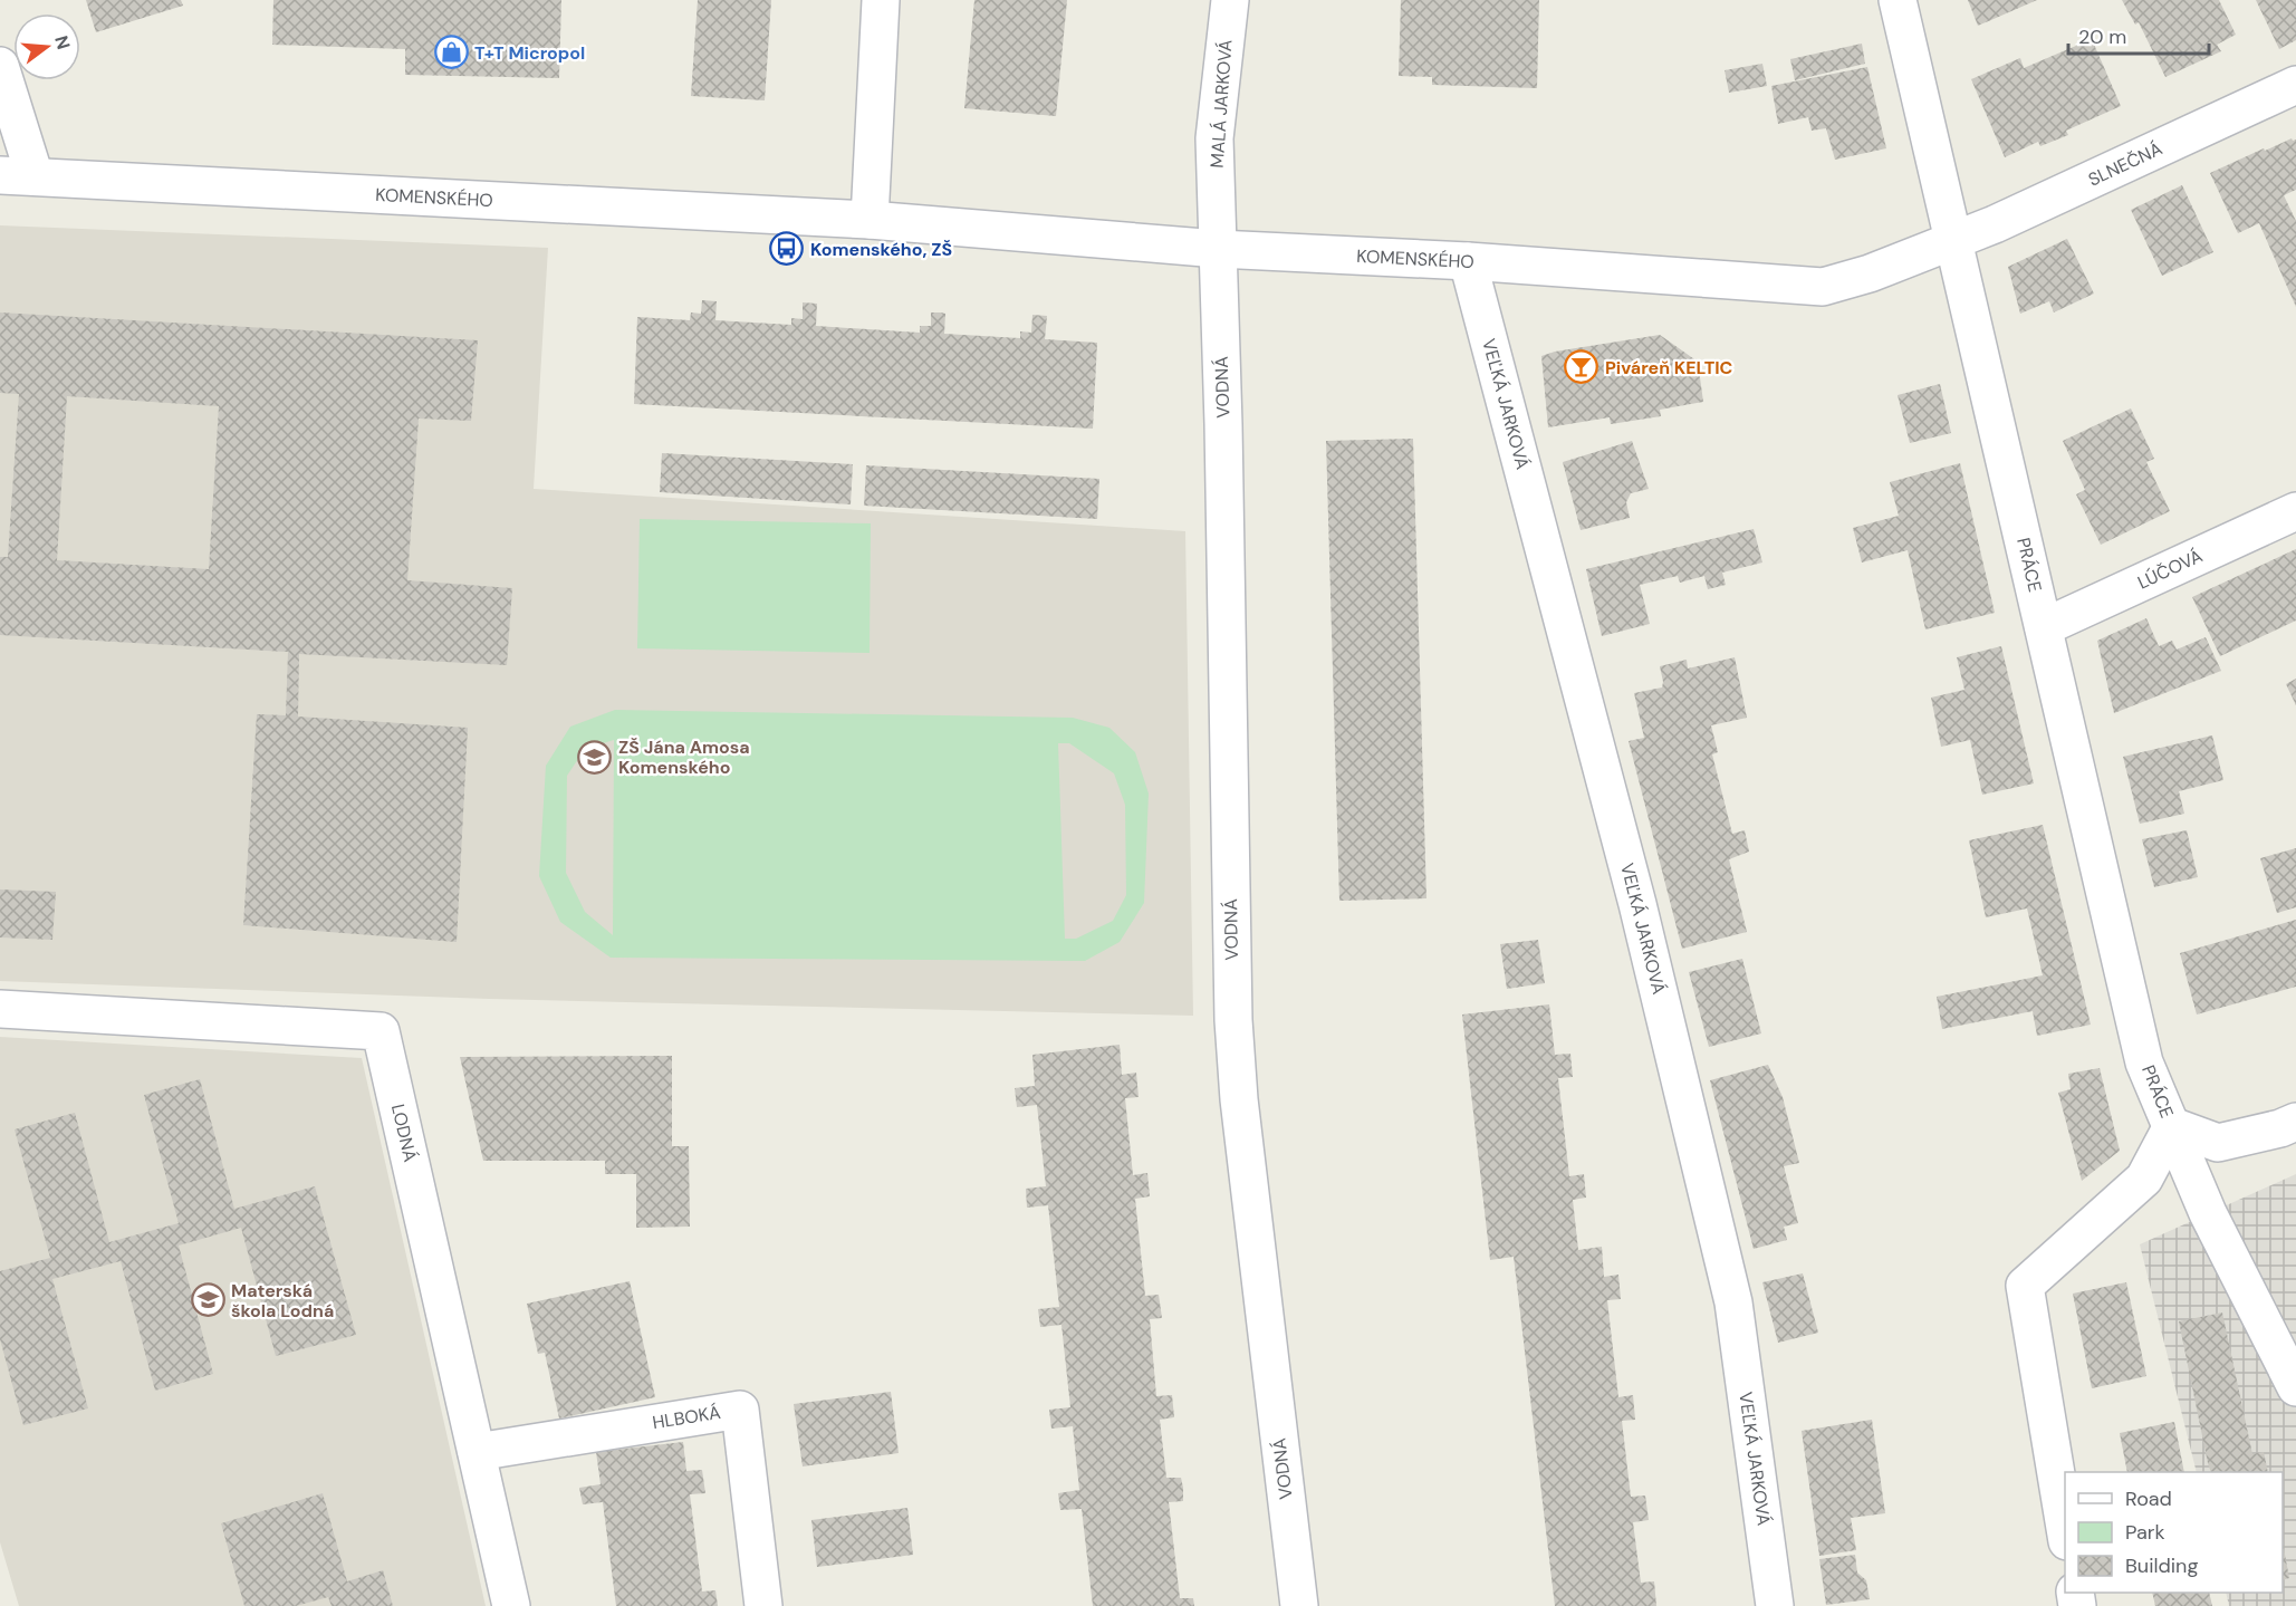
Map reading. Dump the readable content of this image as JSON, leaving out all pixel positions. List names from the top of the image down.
{
  "streets": {
    "street": [
      "MALÁ JARKOVÁ",
      "SLNEČNÁ",
      "KOMENSKÉHO",
      "VODNÁ",
      "VEĽKÁ JARKOVÁ",
      "PRÁCE",
      "LÚČOVÁ",
      "LODNÁ",
      "HLBOKÁ"
    ]
  },
  "crossings": [
    ["MALÁ JARKOVÁ", "KOMENSKÉHO"],
    ["MALÁ JARKOVÁ", "VODNÁ"],
    ["SLNEČNÁ", "KOMENSKÉHO"],
    ["SLNEČNÁ", "PRÁCE"],
    ["KOMENSKÉHO", "VODNÁ"],
    ["KOMENSKÉHO", "VEĽKÁ JARKOVÁ"],
    ["KOMENSKÉHO", "PRÁCE"],
    ["PRÁCE", "LÚČOVÁ"],
    ["LODNÁ", "HLBOKÁ"]
  ],
  "places": {
    "shop": ["T+T Micropol"],
    "bus stop": ["Komenského, ZŠ"],
    "bar": ["Piváreň KELTIC"],
    "school or university": ["ZŠ Jána Amosa Komenského", "Materská škola Lodná"]
  },
  "legend": ["Road", "Park", "Building"],
  "scale_bar": "20 m",
  "north": "right"
}
